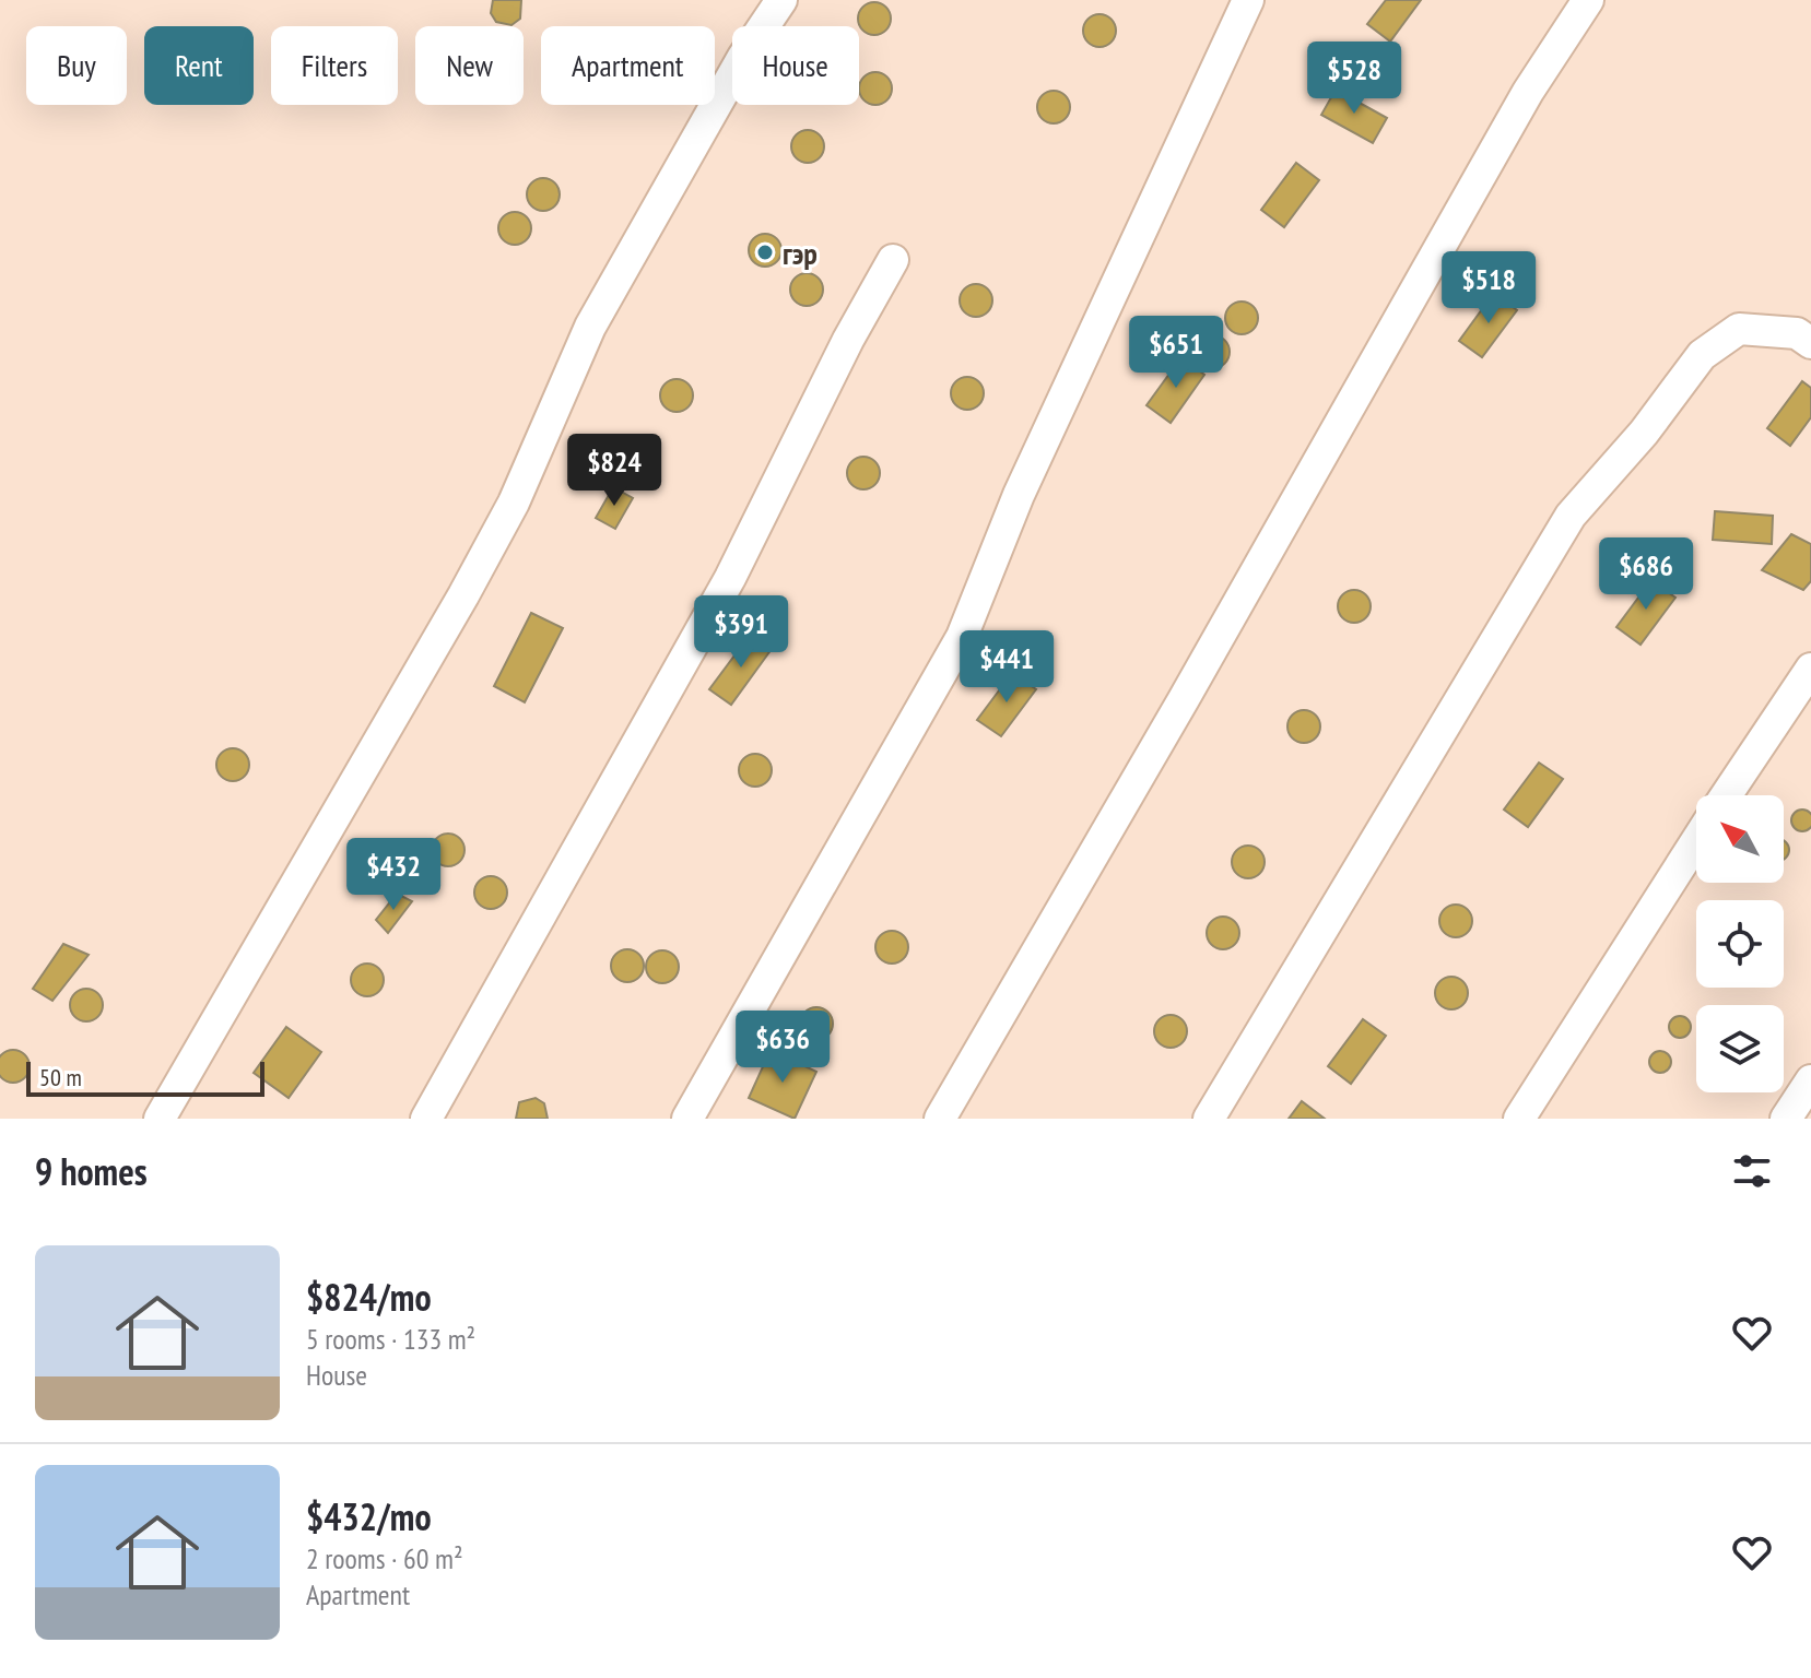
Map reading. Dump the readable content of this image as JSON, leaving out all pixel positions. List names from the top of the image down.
{
  "places": ["гэр"],
  "scale_bar": "50 m",
  "north": "top left",
  "page": {
    "chip": [
      "Buy",
      "Rent",
      "Filters",
      "New",
      "Apartment",
      "House"
    ],
    "price": [
      "$528",
      "$518",
      "$651",
      "$824",
      "$686",
      "$391",
      "$441",
      "$432",
      "$636"
    ],
    "scale": "50 m",
    "heading": "9 homes",
    "list": [
      {
        "name": "$824/mo",
        "note": "5 rooms · 133 m² · House"
      },
      {
        "name": "$432/mo",
        "note": "2 rooms · 60 m² · Apartment"
      }
    ]
  }
}
